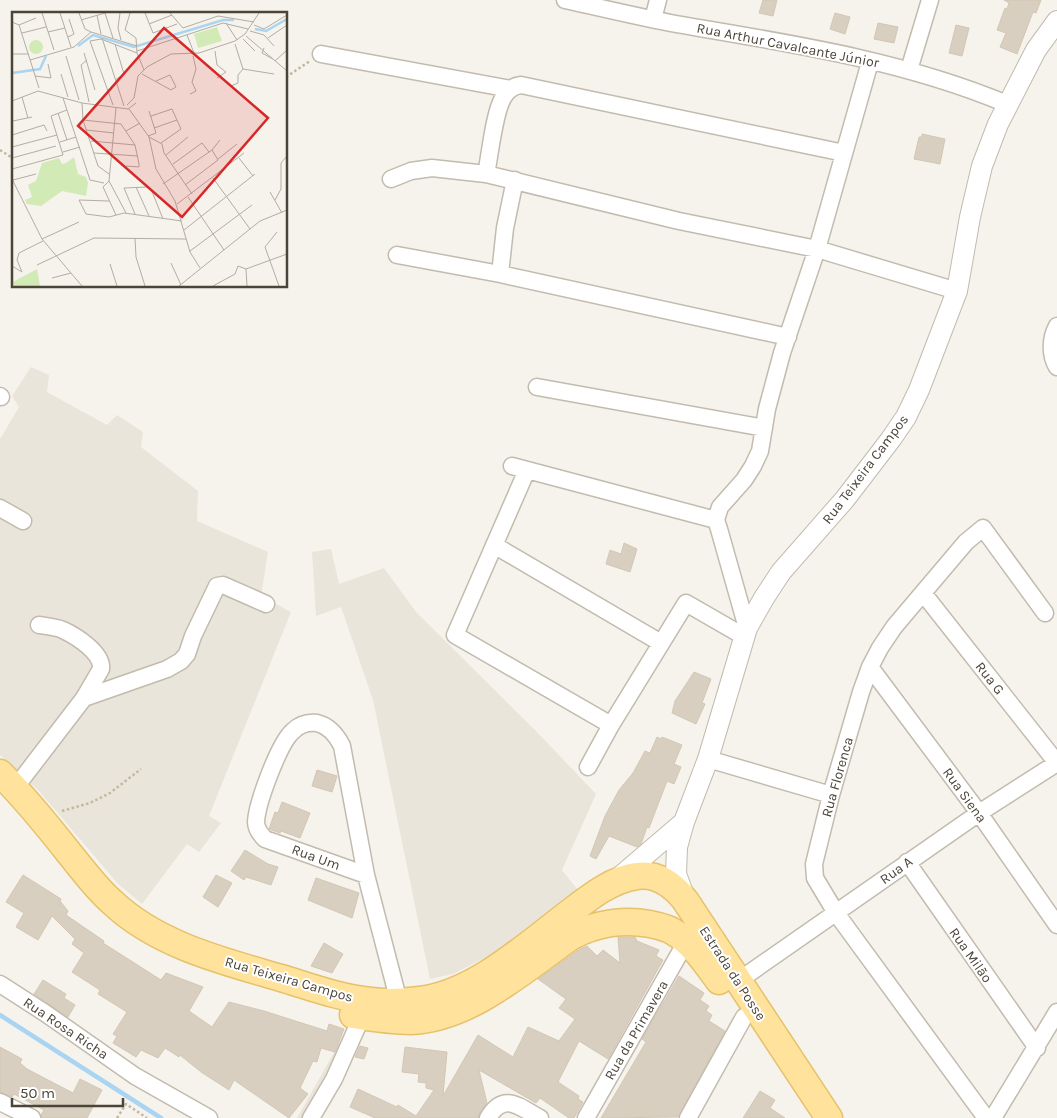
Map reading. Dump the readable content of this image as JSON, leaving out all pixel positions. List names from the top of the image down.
{
  "streets": {
    "main road": ["Rua Teixeira Campos", "Estrada da Posse"],
    "street": [
      "Rua Arthur Cavalcante Júnior",
      "Rua G",
      "Rua Florenca",
      "Rua Siena",
      "Rua Um",
      "Rua A",
      "Rua Milão",
      "Rua Rosa Richa",
      "Rua da Primavera"
    ]
  },
  "crossings": [
    ["Rua Arthur Cavalcante Júnior", "Rua Teixeira Campos"],
    ["Rua Teixeira Campos", "Estrada da Posse"],
    ["Rua G", "Rua Florenca"],
    ["Rua G", "Rua A"],
    ["Rua Florenca", "Rua Siena"],
    ["Rua Florenca", "Rua A"],
    ["Rua Siena", "Rua A"],
    ["Rua A", "Rua Milão"],
    ["Rua A", "Estrada da Posse"],
    ["Estrada da Posse", "Rua da Primavera"]
  ],
  "scale_bar": "50 m"
}
